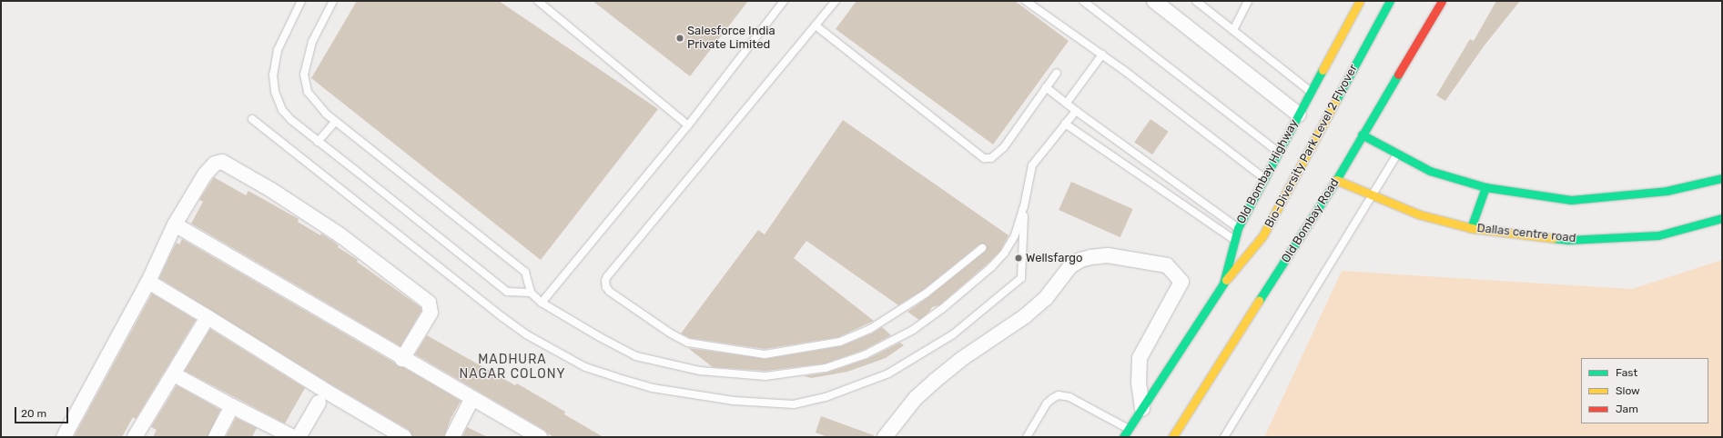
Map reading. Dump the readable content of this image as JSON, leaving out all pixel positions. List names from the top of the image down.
{
  "streets": {
    "main road": [
      "Bio-Diversity Park Level 2 Flyover",
      "Old Bombay Highway",
      "Old Bombay Road",
      "Dallas centre road"
    ]
  },
  "crossings": [
    ["Bio-Diversity Park Level 2 Flyover", "Old Bombay Highway"],
    ["Old Bombay Road", "Dallas centre road"]
  ],
  "districts": ["MADHURA NAGAR COLONY"],
  "places": ["Salesforce India Private Limited", "Wellsfargo"],
  "legend": ["Fast", "Slow", "Jam"],
  "scale_bar": "20 m"
}
